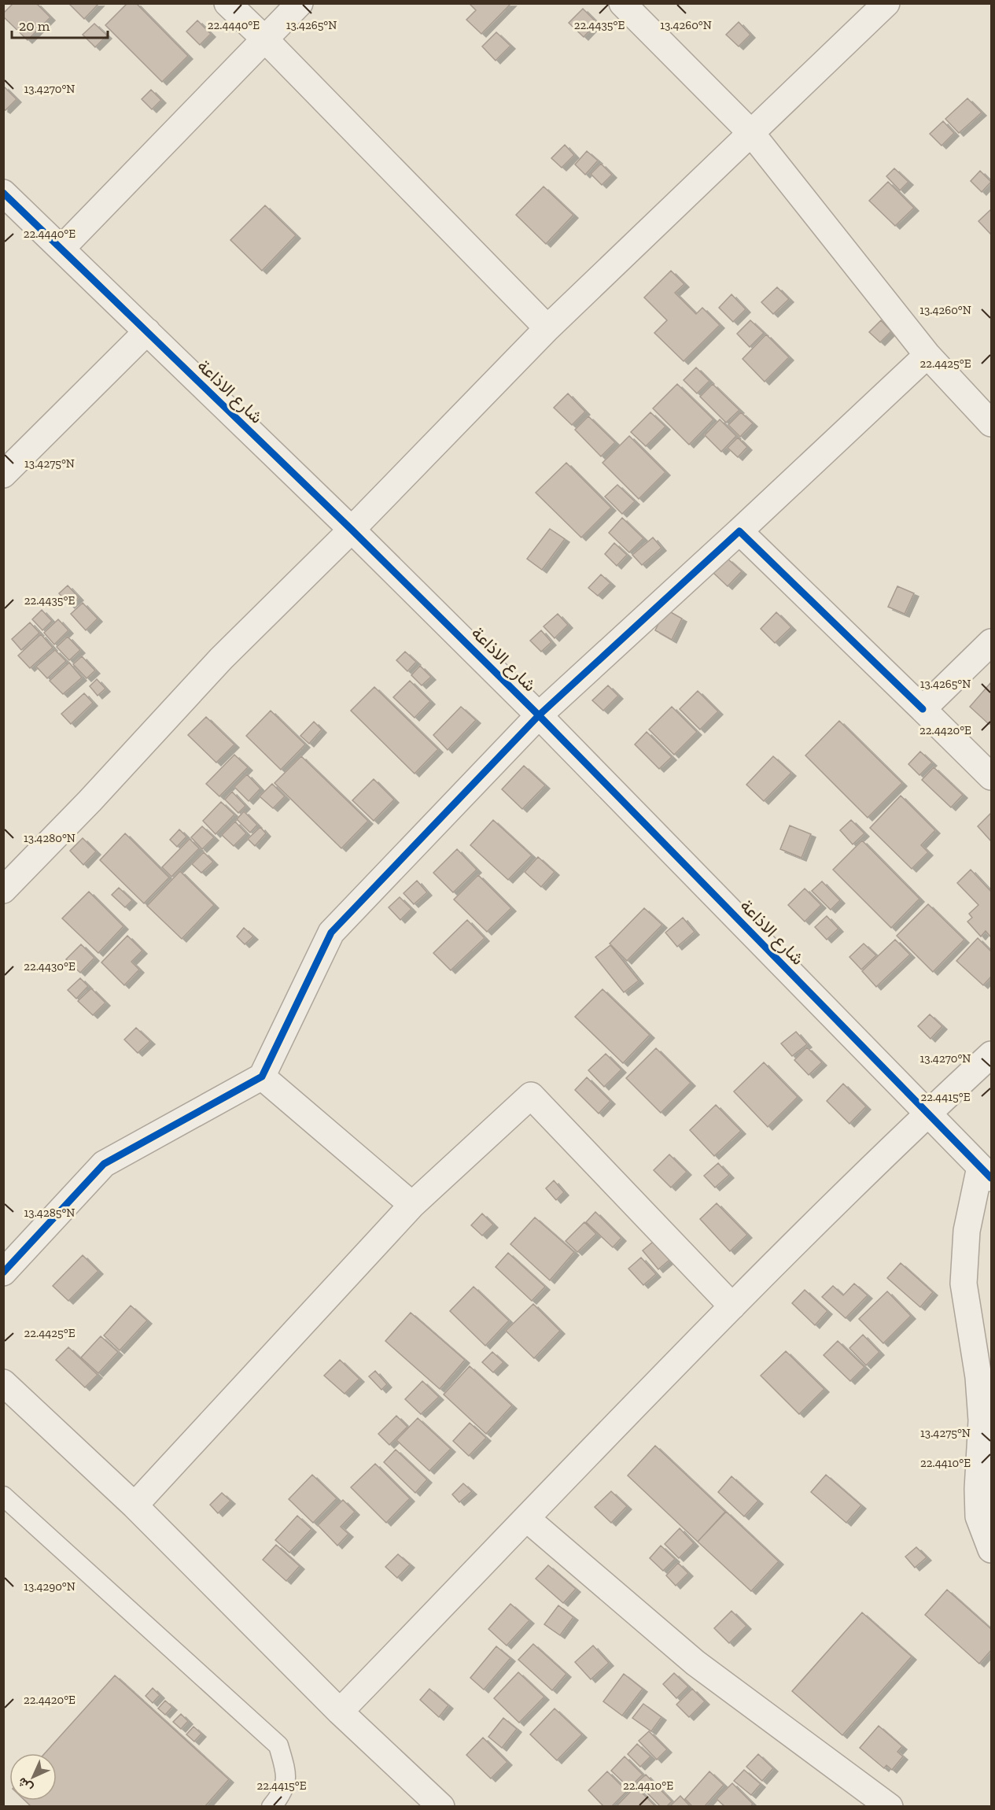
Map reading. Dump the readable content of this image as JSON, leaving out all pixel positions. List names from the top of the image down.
{
  "streets": {
    "street": ["شارع الاذاعة"]
  },
  "scale_bar": "20 m",
  "north": "bottom left",
  "coordinates": [
    "22.4440°E",
    "13.4265°N",
    "22.4435°E",
    "13.4260°N",
    "13.4270°N",
    "22.4425°E",
    "13.4275°N",
    "22.4420°E",
    "13.4280°N",
    "22.4430°E",
    "22.4415°E",
    "13.4285°N",
    "22.4410°E",
    "13.4290°N"
  ]
}
